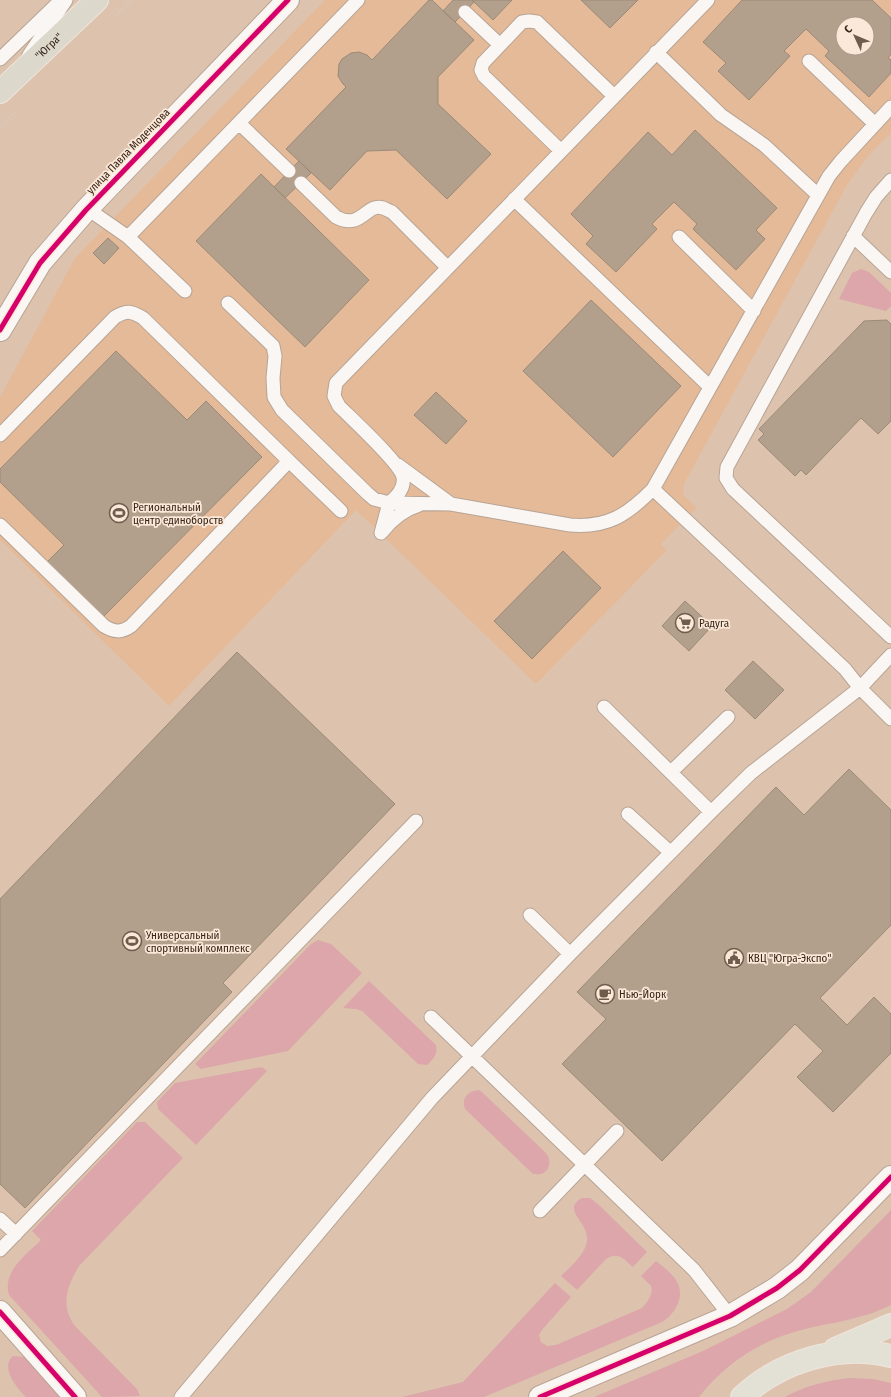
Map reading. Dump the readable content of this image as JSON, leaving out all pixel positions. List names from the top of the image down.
{
  "streets": {
    "highway": ["\"Югра\""],
    "street": ["улица Павла Моденцова"]
  },
  "places": {
    "sports": ["Региональный центр единоборств", "Универсальный спортивный комплекс"],
    "supermarket": ["Радуга"],
    "public building": ["КВЦ \"Югра-Экспо\""],
    "cafe": ["Нью-Йорк"]
  },
  "north": "top left"
}
